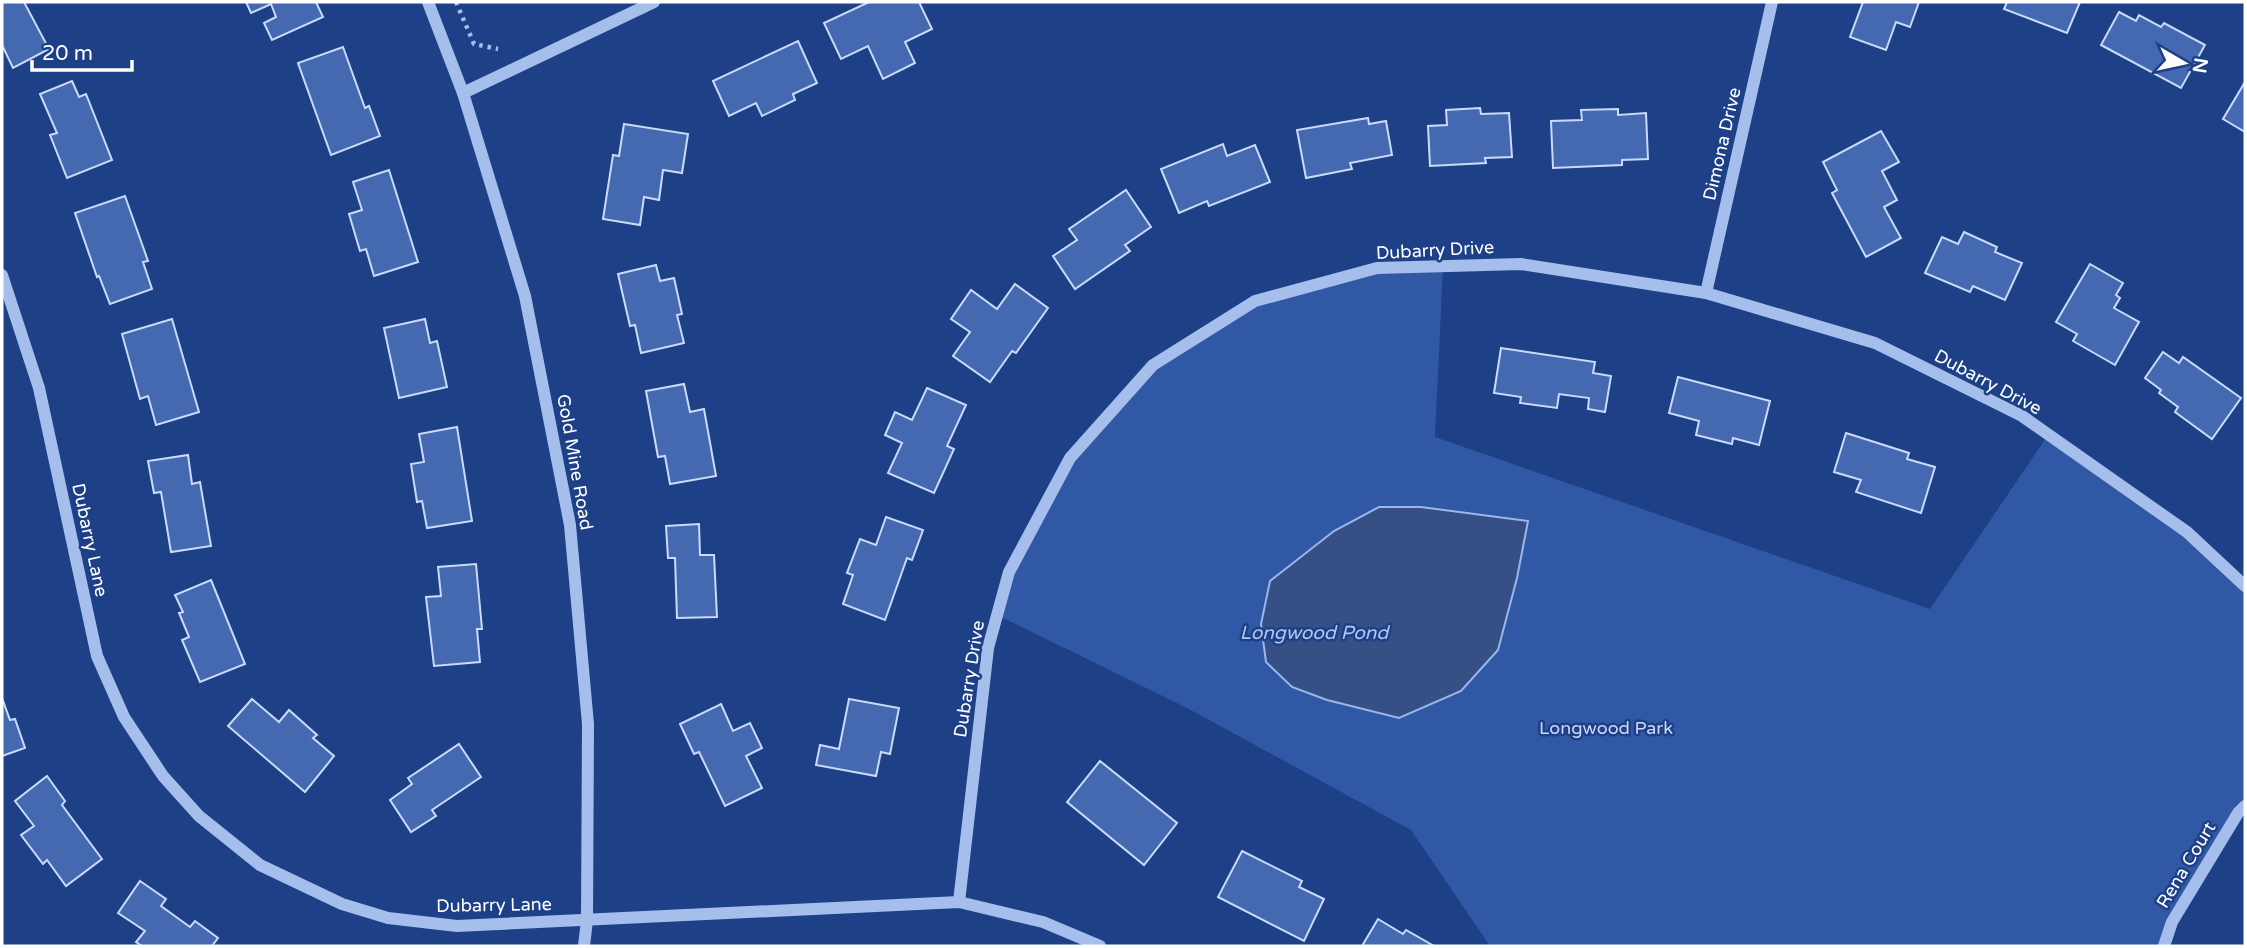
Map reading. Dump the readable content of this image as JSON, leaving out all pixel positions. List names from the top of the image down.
{
  "streets": {
    "street": [
      "Dimona Drive",
      "Dubarry Drive",
      "Gold Mine Road",
      "Dubarry Lane",
      "Rena Court"
    ]
  },
  "crossings": [
    ["Dimona Drive", "Dubarry Drive"],
    ["Dubarry Drive", "Dubarry Lane"],
    ["Gold Mine Road", "Dubarry Lane"]
  ],
  "water": ["Longwood Pond"],
  "parks": ["Longwood Park"],
  "scale_bar": "20 m",
  "north": "right"
}
